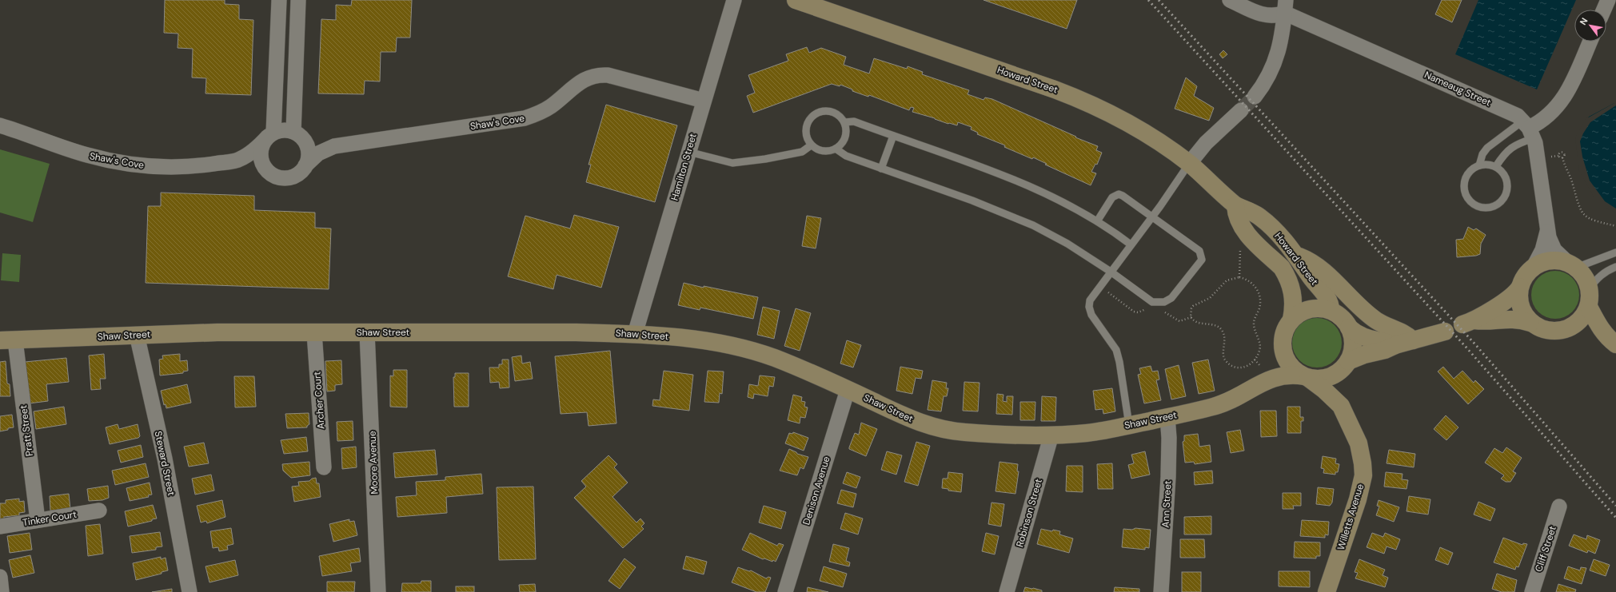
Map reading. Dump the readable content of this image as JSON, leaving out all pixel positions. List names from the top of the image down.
{
  "streets": {
    "street": [
      "Howard Street",
      "Nameaug Street",
      "Shaw's Cove",
      "Hamilton Street",
      "Shaw Street",
      "Archer Court",
      "Pratt Street",
      "Moore Avenue",
      "Steward Street",
      "Denison Avenue",
      "Ann Street",
      "Robinson Street",
      "Willetts Avenue",
      "Tinker Court",
      "Cliff Street"
    ]
  },
  "crossings": [
    ["Howard Street", "Shaw Street"],
    ["Howard Street", "Willetts Avenue"],
    ["Shaw's Cove", "Hamilton Street"],
    ["Hamilton Street", "Shaw Street"],
    ["Shaw Street", "Archer Court"],
    ["Shaw Street", "Pratt Street"],
    ["Shaw Street", "Moore Avenue"],
    ["Shaw Street", "Steward Street"],
    ["Shaw Street", "Denison Avenue"],
    ["Shaw Street", "Ann Street"],
    ["Shaw Street", "Robinson Street"],
    ["Shaw Street", "Willetts Avenue"],
    ["Pratt Street", "Tinker Court"]
  ],
  "north": "top left"
}
